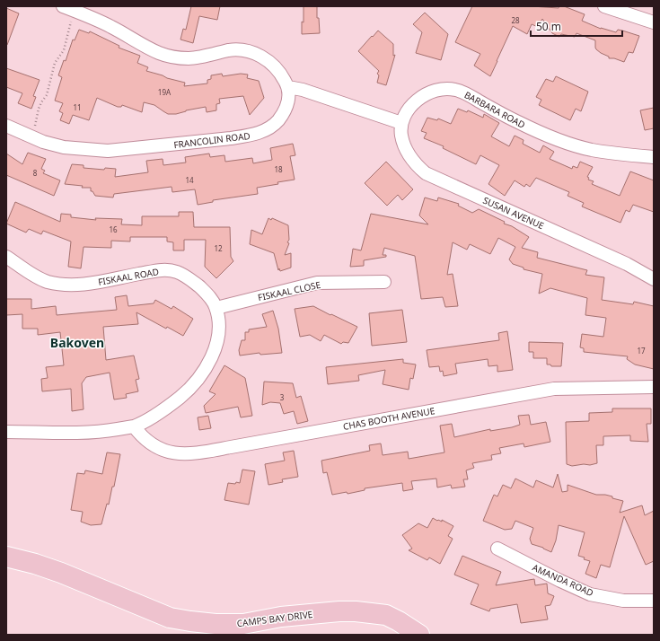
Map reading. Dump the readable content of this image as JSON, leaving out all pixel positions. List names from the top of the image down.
{
  "streets": {
    "main road": ["CAMPS BAY DRIVE"],
    "street": [
      "BARBARA ROAD",
      "FRANCOLIN ROAD",
      "SUSAN AVENUE",
      "FISKAAL ROAD",
      "FISKAAL CLOSE",
      "CHAS BOOTH AVENUE",
      "AMANDA ROAD"
    ]
  },
  "crossings": [
    ["BARBARA ROAD", "SUSAN AVENUE"],
    ["FISKAAL ROAD", "FISKAAL CLOSE"],
    ["FISKAAL ROAD", "CHAS BOOTH AVENUE"]
  ],
  "districts": ["Bakoven"],
  "house_numbers": [
    "28",
    "19A",
    "11",
    "18",
    "8",
    "14",
    "16",
    "12",
    "17",
    "3"
  ],
  "scale_bar": "50 m"
}
